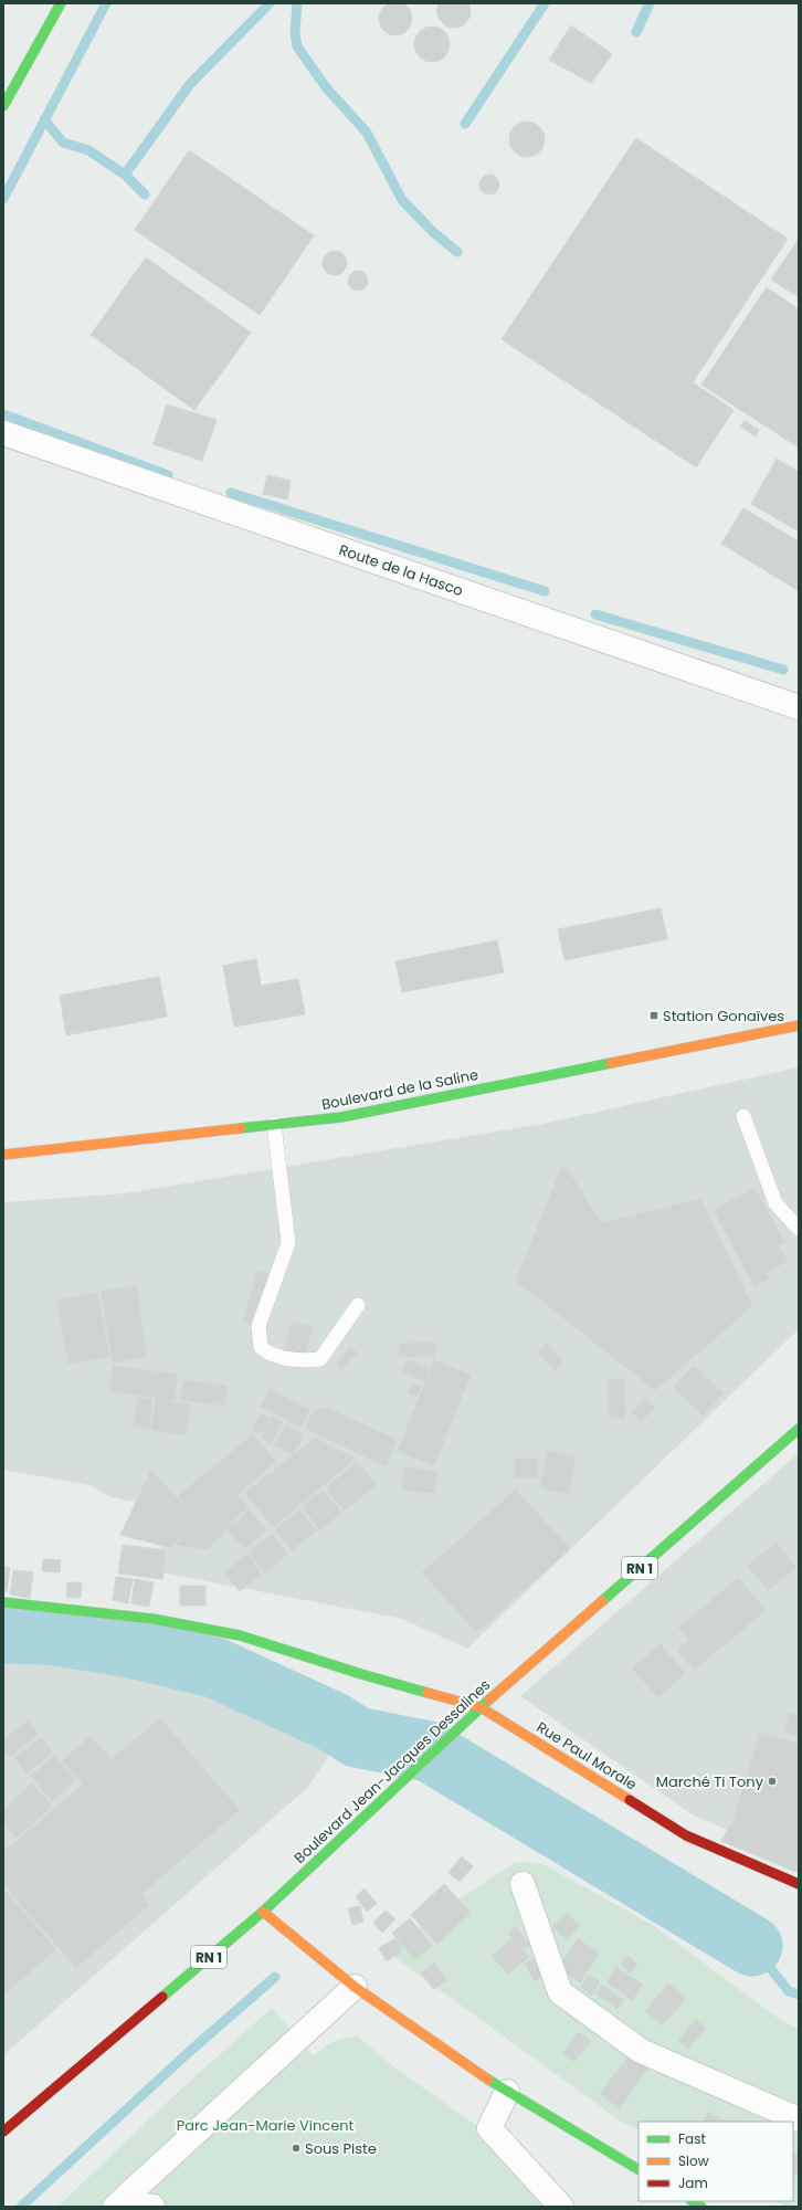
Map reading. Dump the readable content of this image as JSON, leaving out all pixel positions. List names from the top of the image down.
{
  "streets": {
    "main road": [
      "Boulevard de la Saline",
      "RN 1",
      "Rue Paul Morale",
      "Boulevard Jean-Jacques Dessalines"
    ],
    "street": ["Route de la Hasco"]
  },
  "crossings": [
    ["Rue Paul Morale", "Boulevard Jean-Jacques Dessalines"]
  ],
  "parks": ["Parc Jean-Marie Vincent"],
  "places": {
    "transit": ["Station Gonaïves"],
    "other": ["Marché Ti Tony", "Sous Piste"]
  },
  "legend": ["Fast", "Slow", "Jam"]
}
